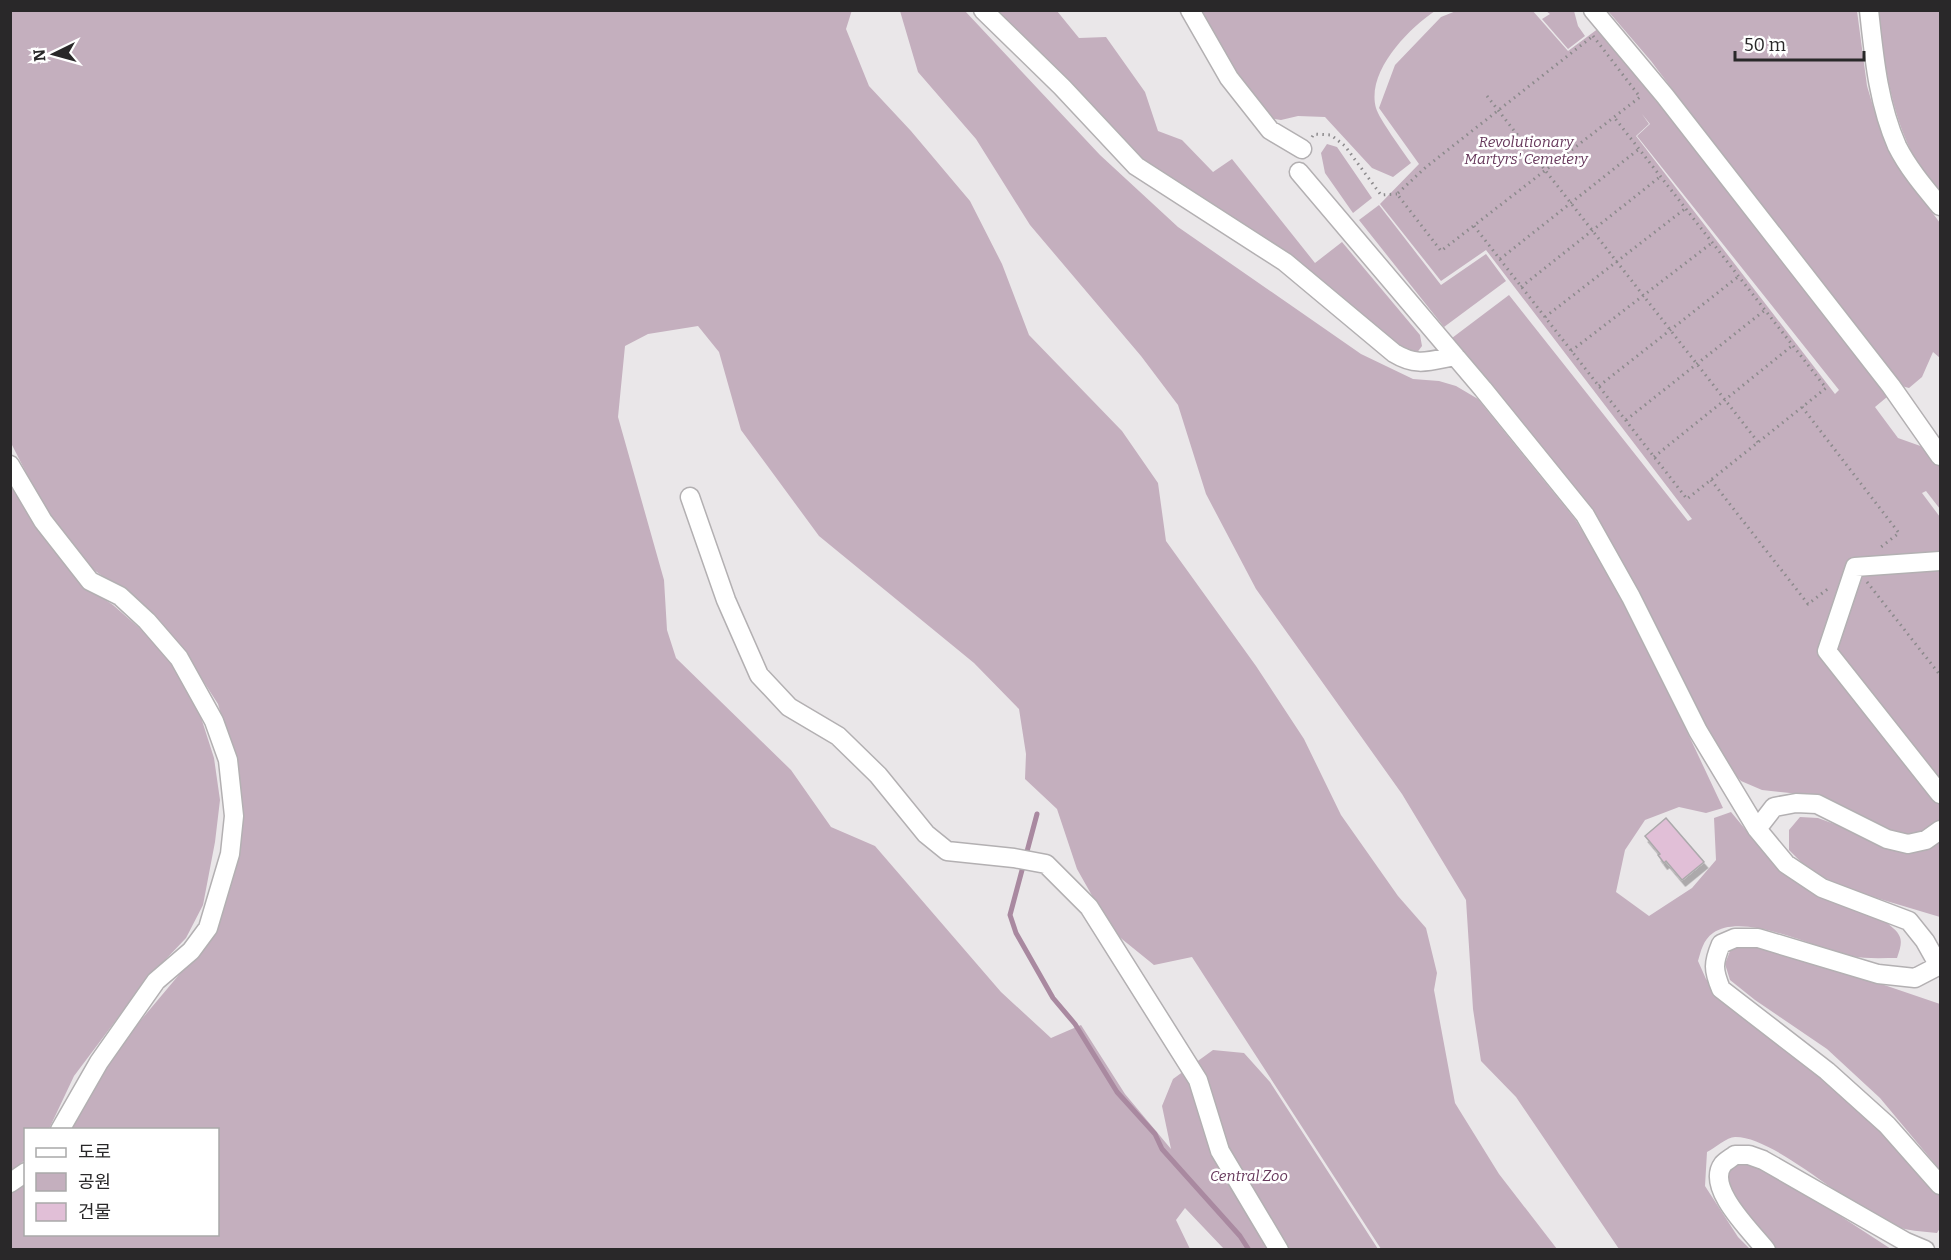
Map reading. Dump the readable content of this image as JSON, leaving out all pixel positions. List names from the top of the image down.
{
  "parks": ["Revolutionary Martyrs' Cemetery", "Central Zoo"],
  "legend": ["도로", "공원", "건물"],
  "scale_bar": "50 m",
  "north": "left"
}
